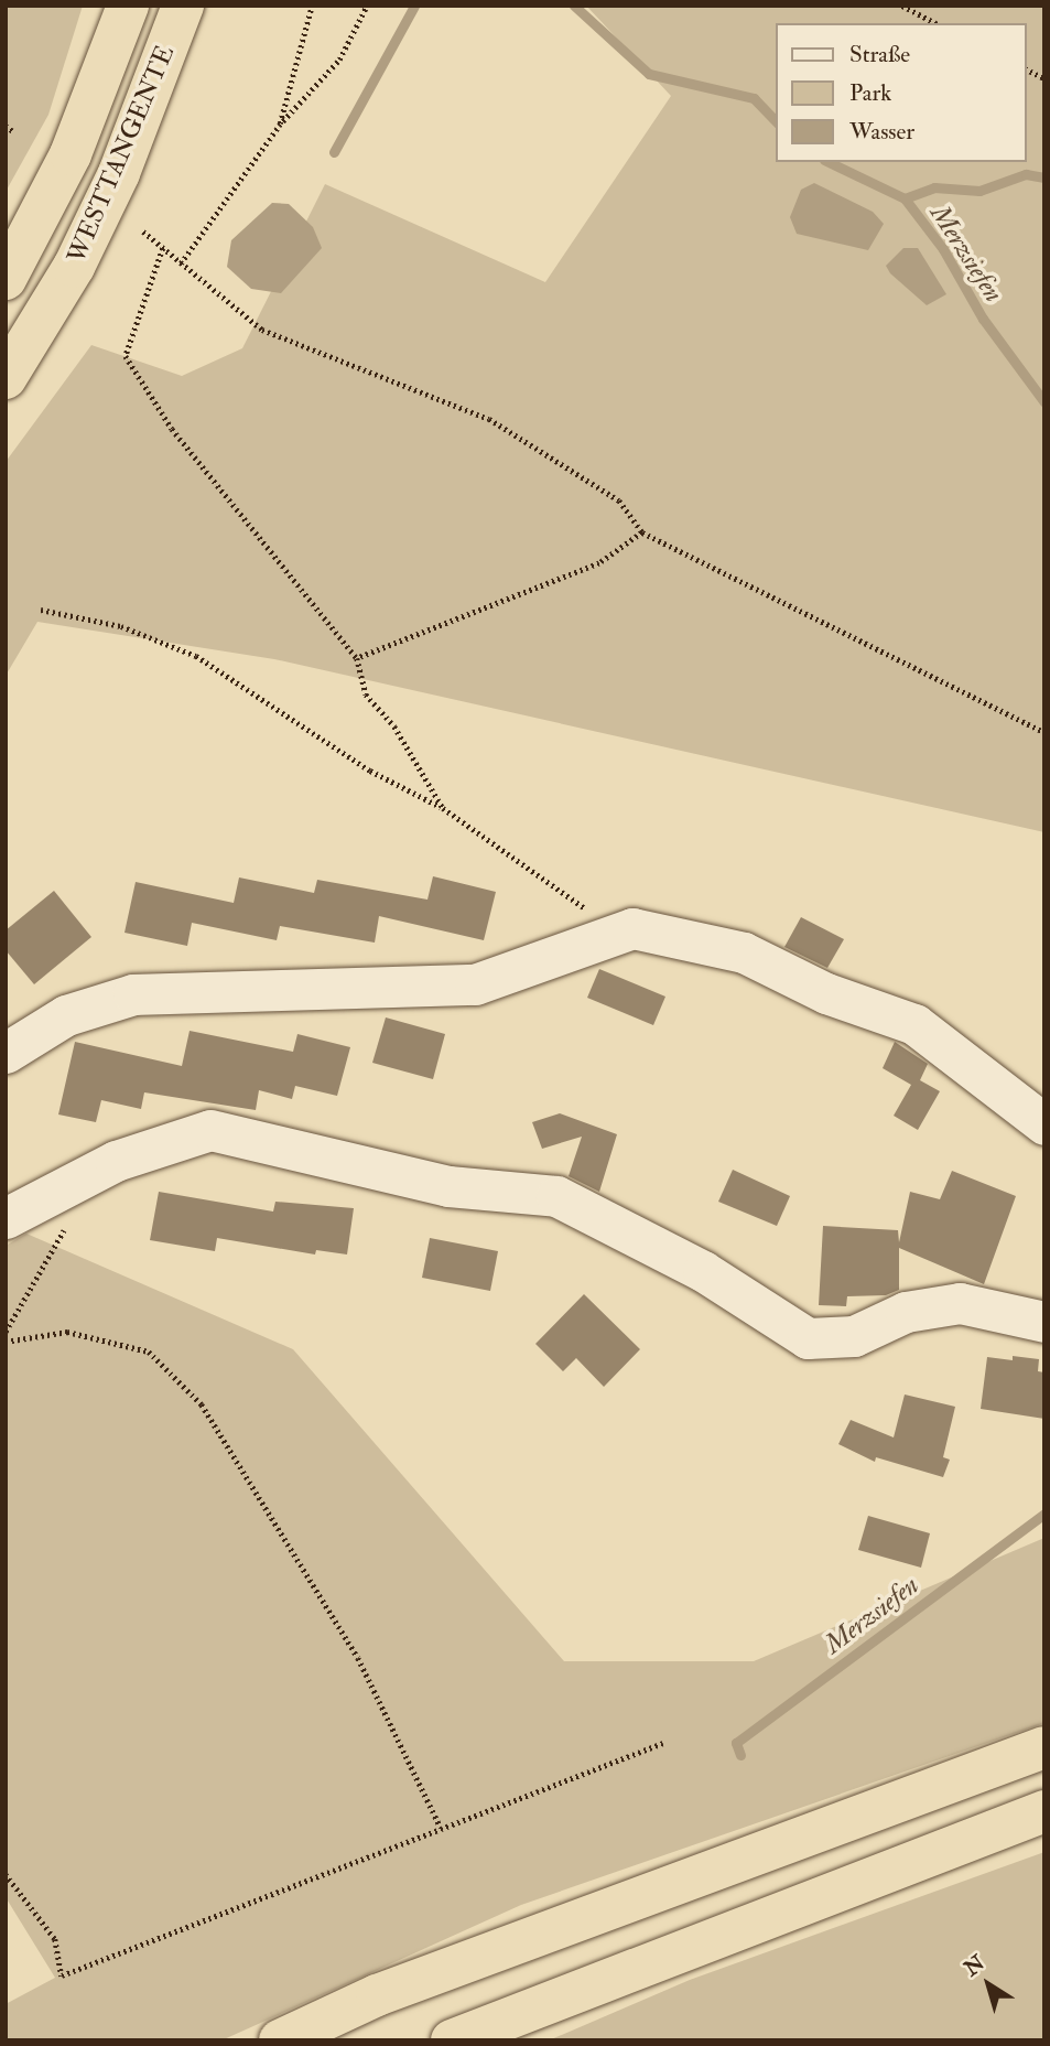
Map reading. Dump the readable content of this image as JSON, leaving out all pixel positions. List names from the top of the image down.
{
  "streets": {
    "highway": ["WESTTANGENTE"]
  },
  "water": ["Merzsiefen"],
  "legend": ["Straße", "Park", "Wasser"],
  "north": "top left"
}
